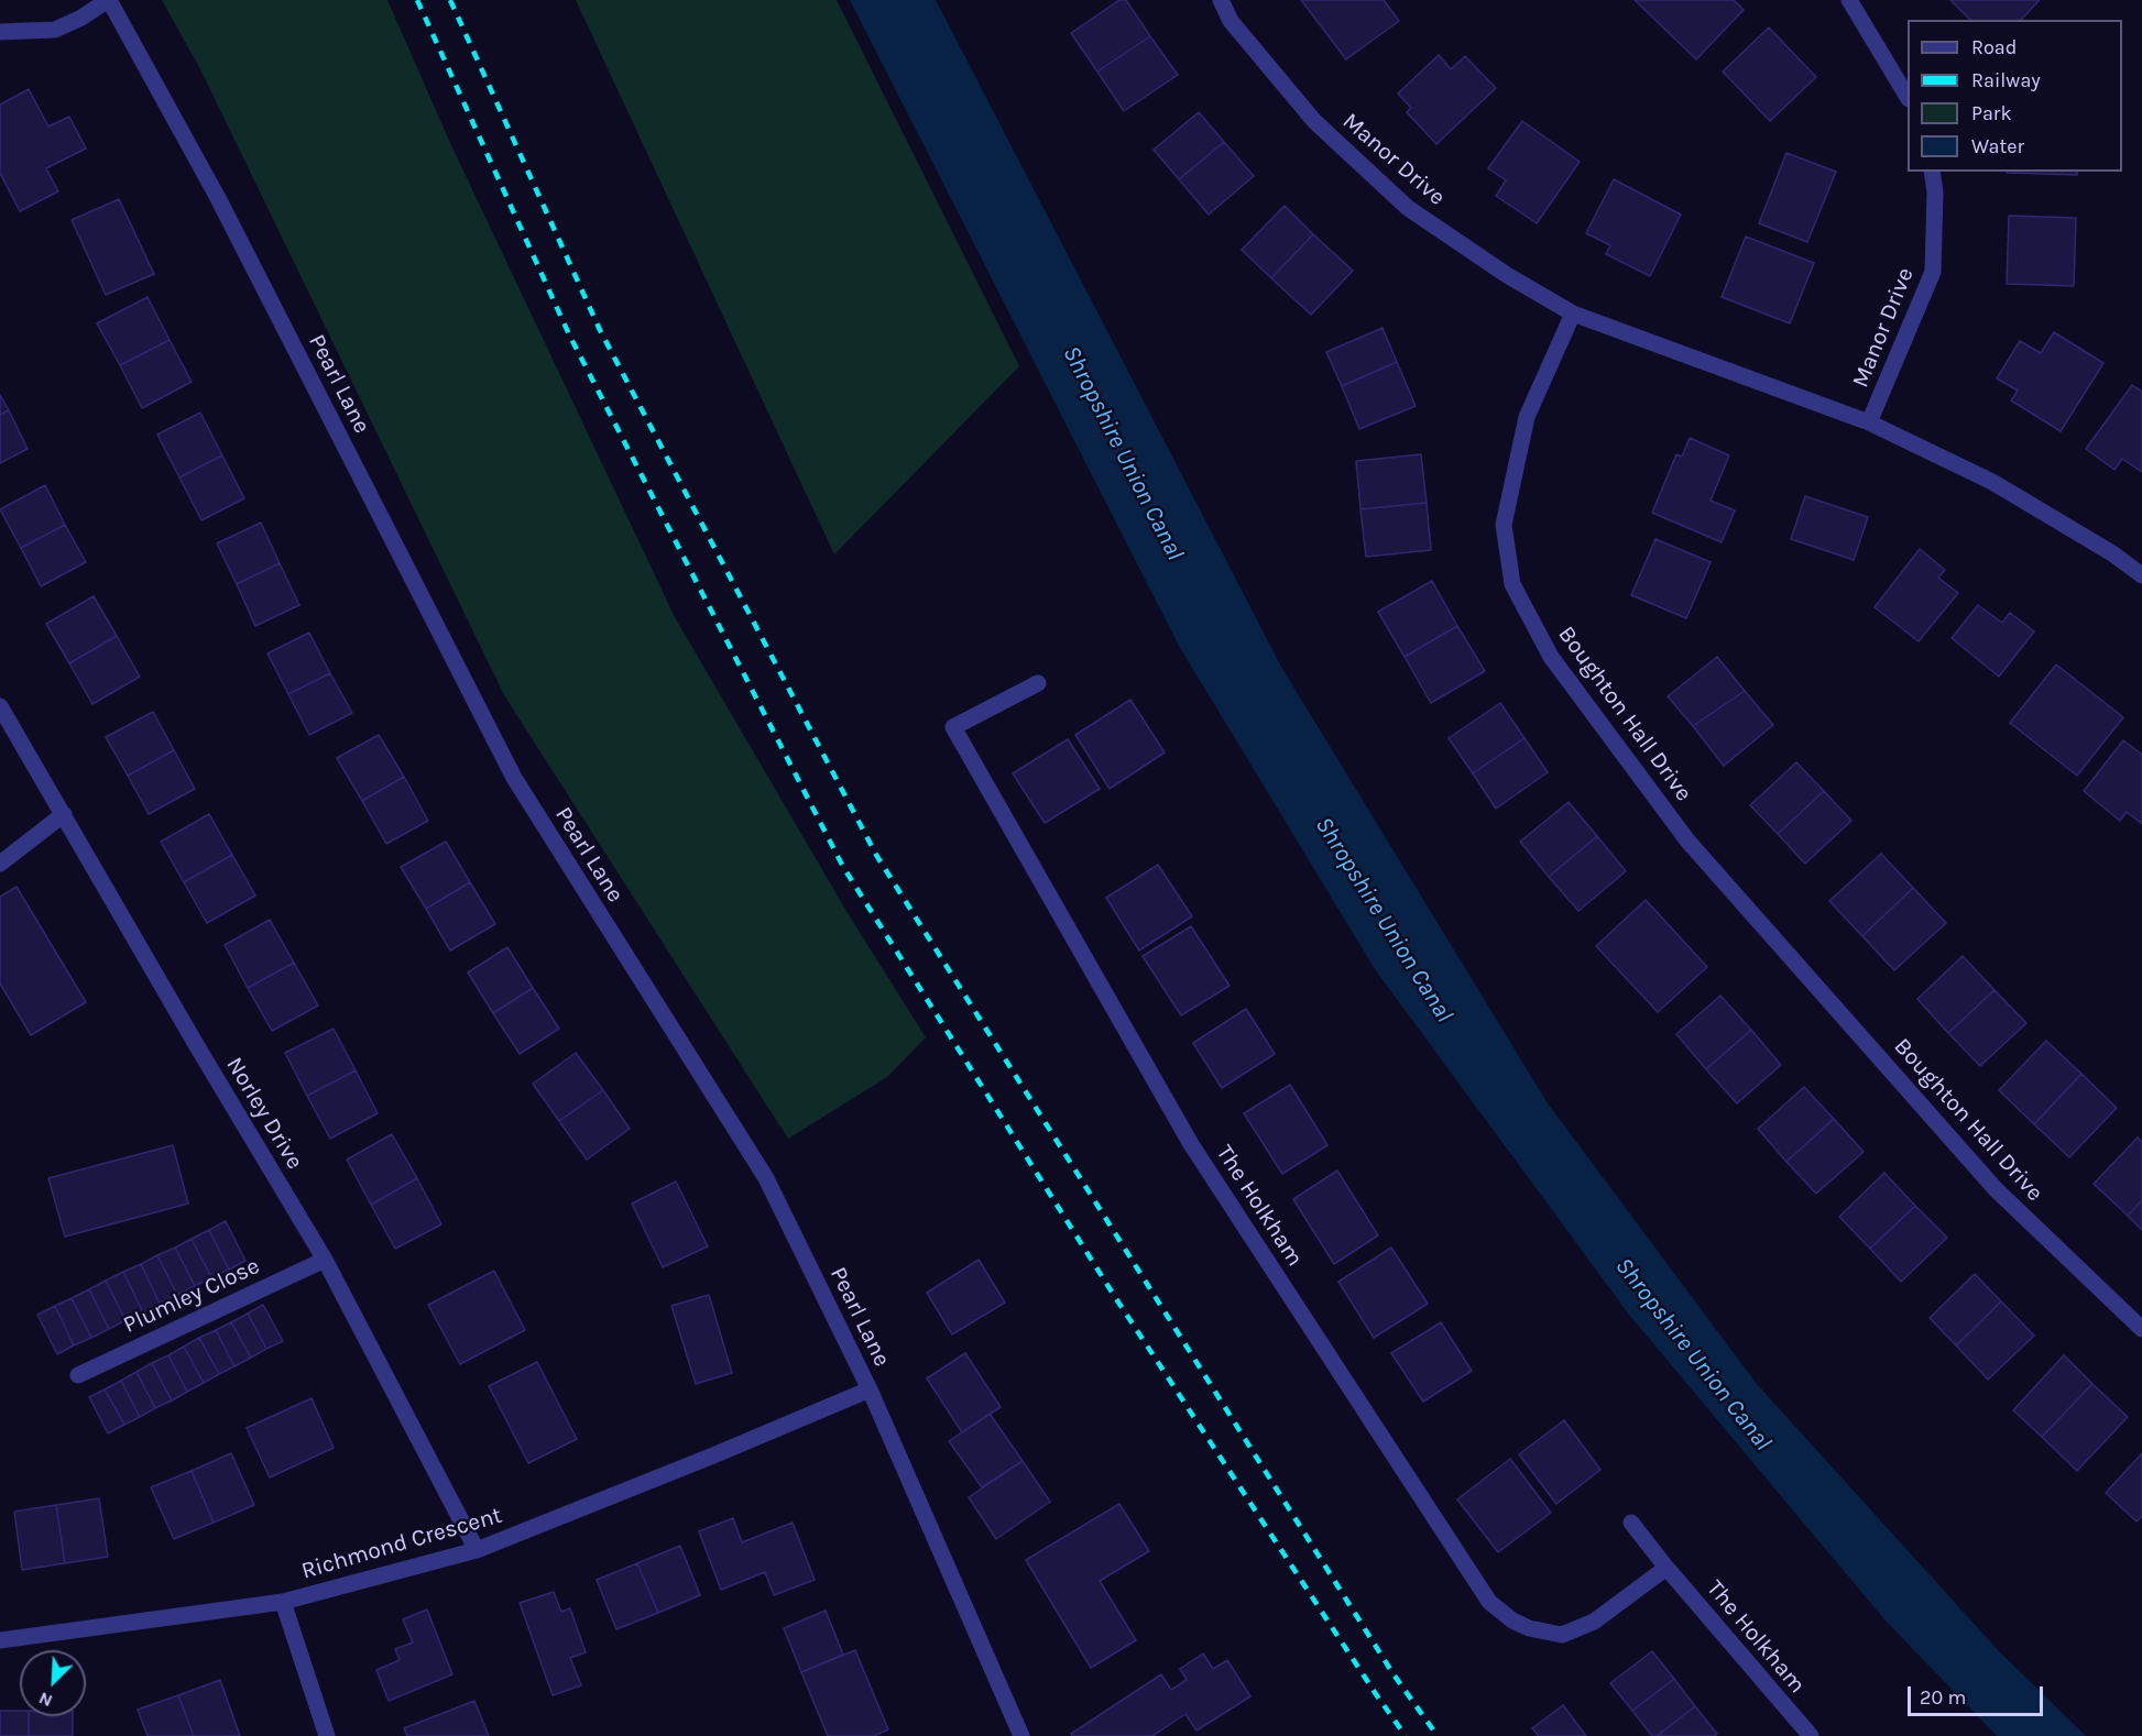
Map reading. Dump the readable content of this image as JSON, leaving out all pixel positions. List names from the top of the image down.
{
  "streets": {
    "street": [
      "Manor Drive",
      "Pearl Lane",
      "Boughton Hall Drive",
      "Norley Drive",
      "The Holkham",
      "Plumley Close",
      "Richmond Crescent"
    ]
  },
  "crossings": [
    ["Manor Drive", "Boughton Hall Drive"],
    ["Pearl Lane", "Richmond Crescent"],
    ["Norley Drive", "Plumley Close"],
    ["Norley Drive", "Richmond Crescent"]
  ],
  "water": ["Shropshire Union Canal"],
  "legend": [
    "Road",
    "Railway",
    "Park",
    "Water"
  ],
  "scale_bar": "20 m",
  "north": "bottom left"
}
